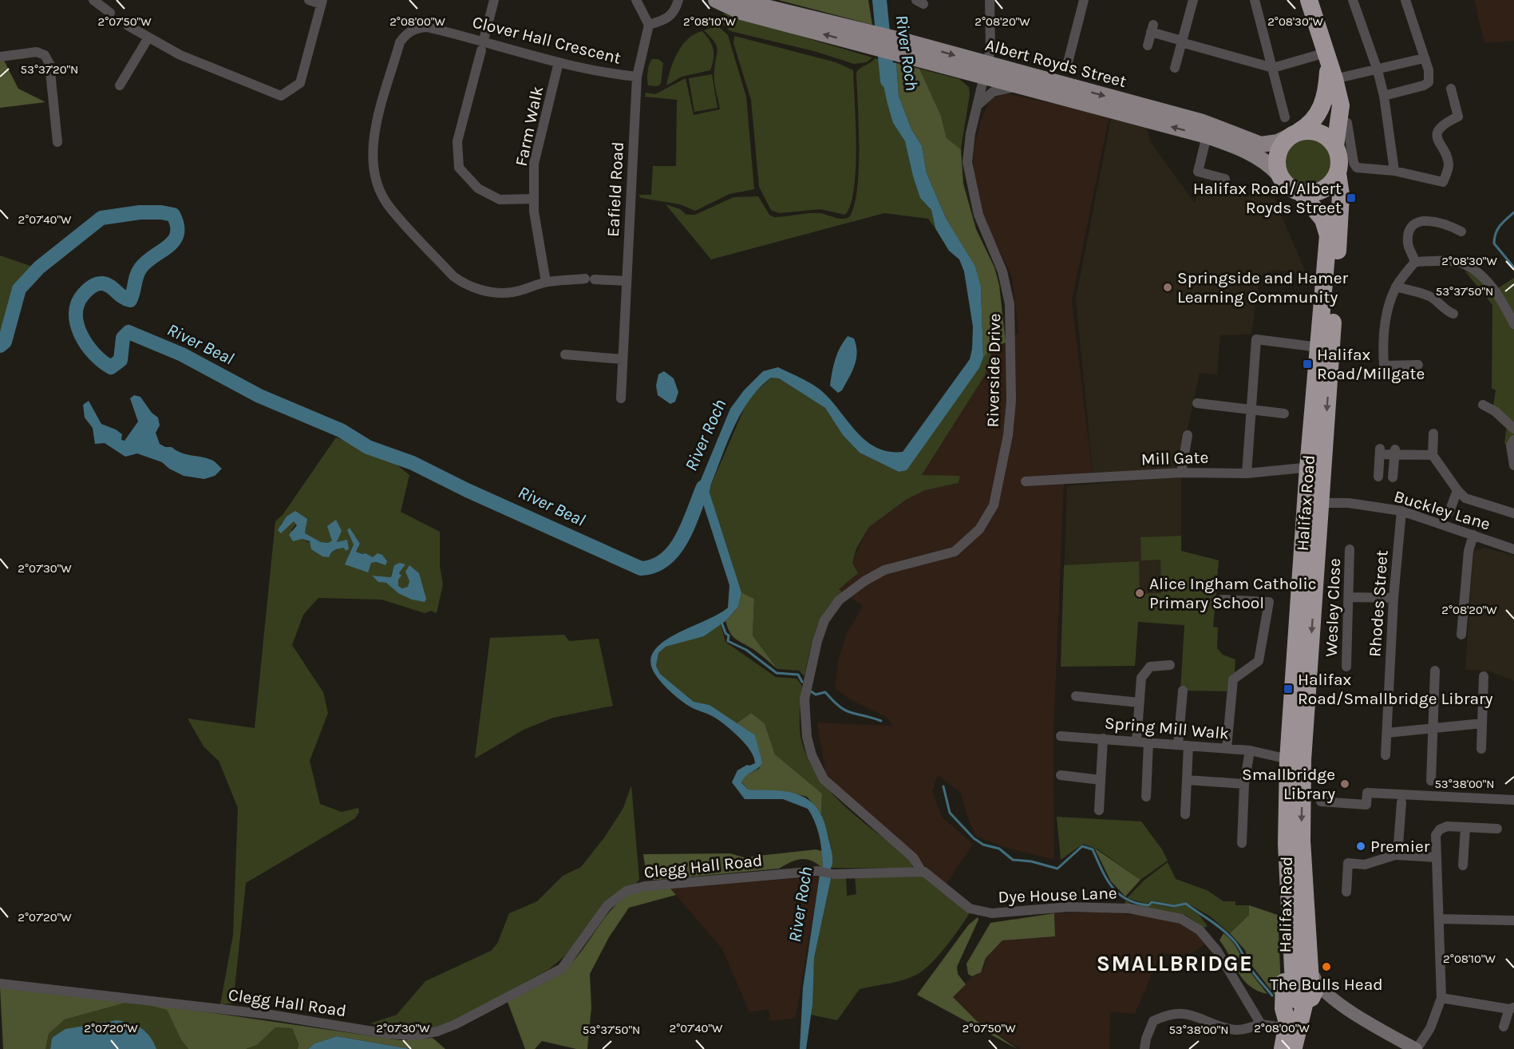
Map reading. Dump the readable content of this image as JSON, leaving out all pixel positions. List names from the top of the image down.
{
  "streets": {
    "highway": ["Halifax Road"],
    "main road": ["Albert Royds Street"],
    "street": [
      "Clover Hall Crescent",
      "Farm Walk",
      "Eafield Road",
      "Riverside Drive",
      "Mill Gate",
      "Buckley Lane",
      "Rhodes Street",
      "Wesley Close",
      "Spring Mill Walk",
      "Clegg Hall Road",
      "Dye House Lane"
    ]
  },
  "crossings": [
    ["Clover Hall Crescent", "Farm Walk"],
    ["Clover Hall Crescent", "Eafield Road"],
    ["Albert Royds Street", "Riverside Drive"],
    ["Albert Royds Street", "Halifax Road"],
    ["Riverside Drive", "Clegg Hall Road"],
    ["Riverside Drive", "Dye House Lane"],
    ["Mill Gate", "Halifax Road"],
    ["Halifax Road", "Buckley Lane"],
    ["Halifax Road", "Spring Mill Walk"],
    ["Buckley Lane", "Rhodes Street"],
    ["Clegg Hall Road", "Dye House Lane"]
  ],
  "districts": ["SMALLBRIDGE"],
  "water": ["River Roch", "River Beal"],
  "places": {
    "transit": ["Halifax Road/Albert Royds Street", "Halifax Road/Millgate", "Halifax Road/Smallbridge Library"],
    "other": [
      "Springside and Hamer Learning Community",
      "Alice Ingham Catholic Primary School",
      "Smallbridge Library",
      "Premier",
      "The Bulls Head"
    ]
  },
  "coordinates": [
    "2°07'50\"W",
    "2°08'00\"W",
    "2°08'10\"W",
    "2°08'20\"W",
    "2°08'30\"W",
    "53°37'20\"N",
    "2°07'40\"W",
    "53°37'50\"N",
    "2°07'30\"W",
    "53°38'00\"N",
    "2°07'20\"W"
  ]
}
